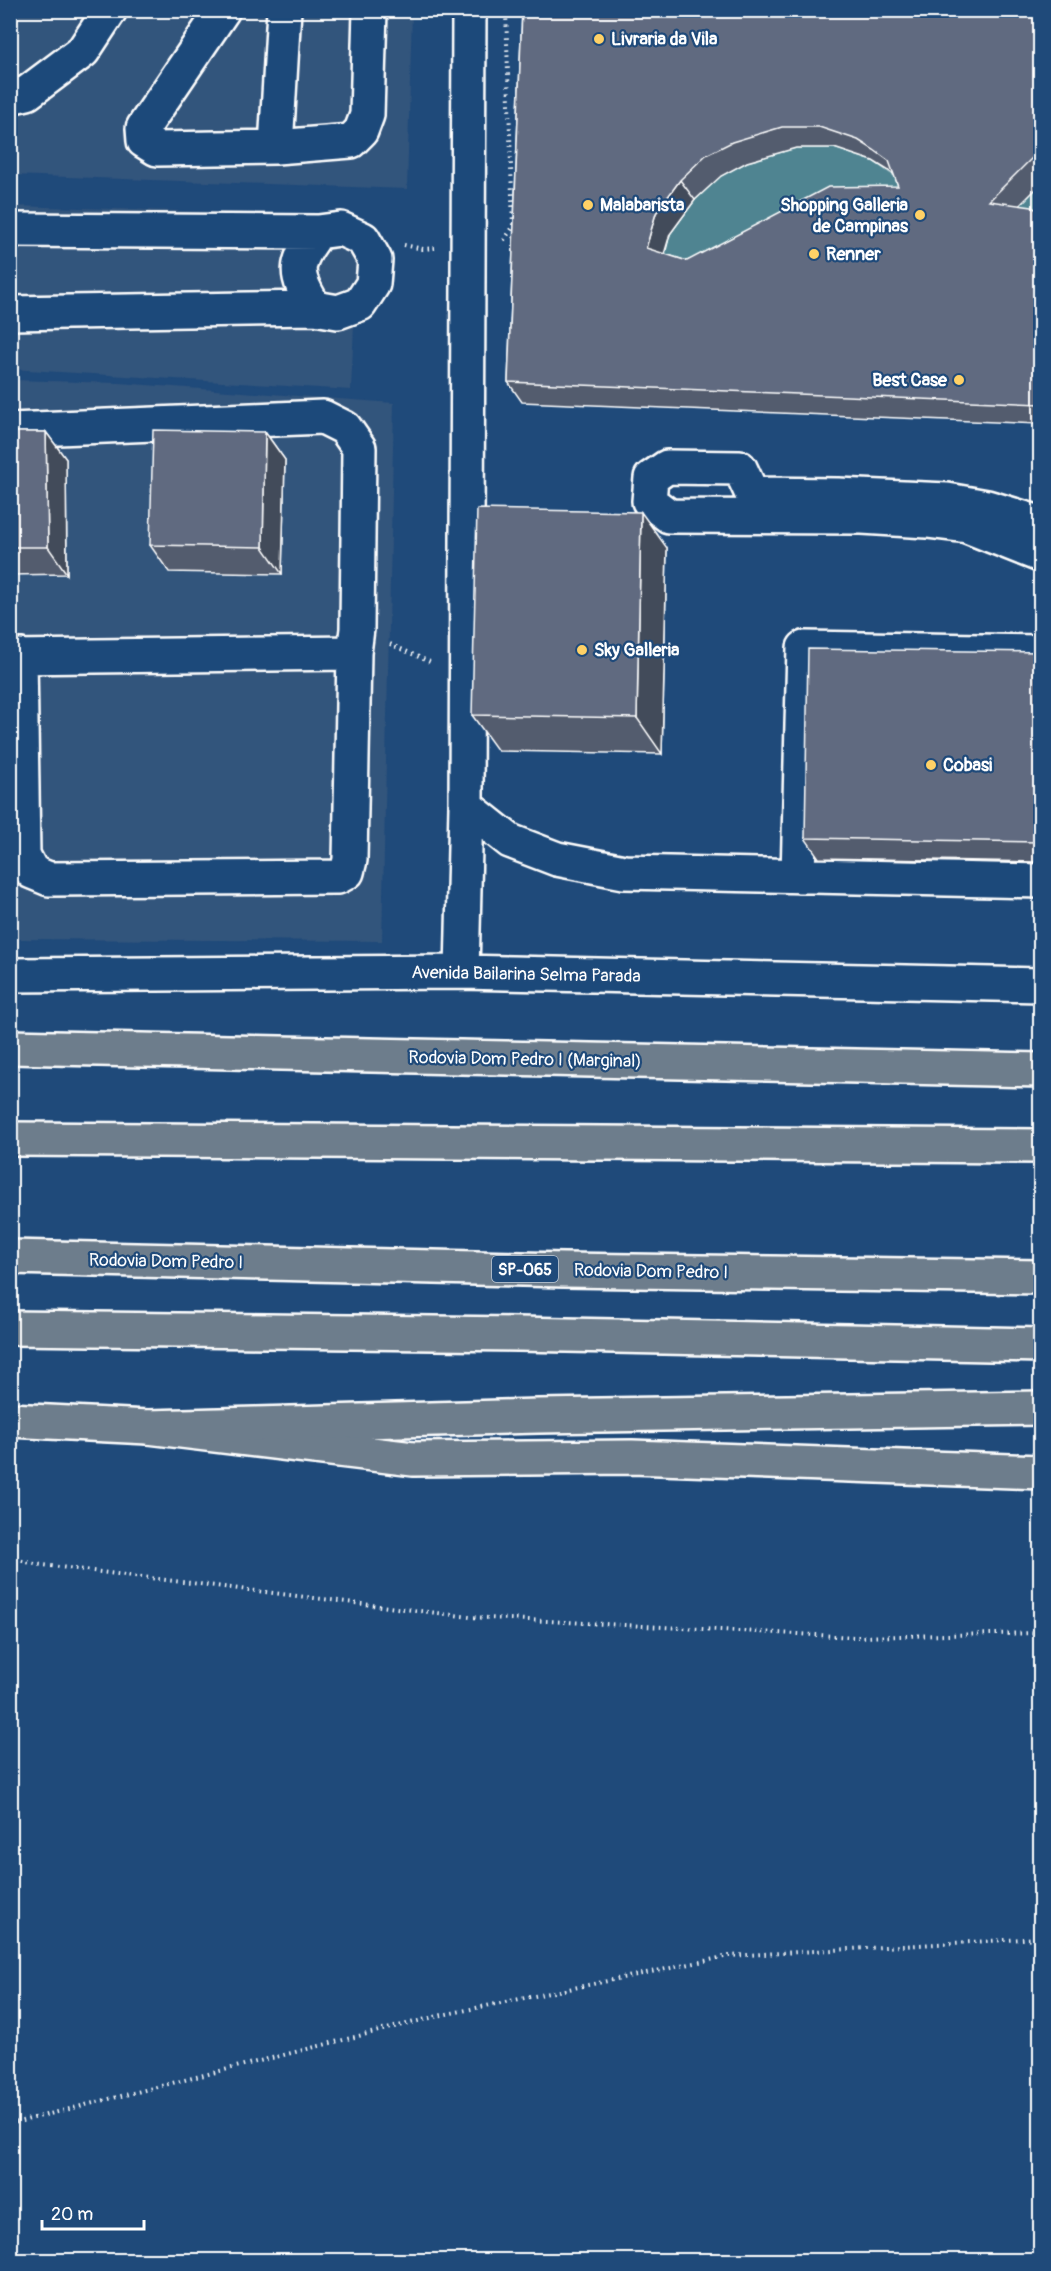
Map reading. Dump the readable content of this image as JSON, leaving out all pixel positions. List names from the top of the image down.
{
  "streets": {
    "main road": ["Rodovia Dom Pedro I (Marginal)", "Rodovia Dom Pedro I", "SP-065"],
    "street": ["Avenida Bailarina Selma Parada"]
  },
  "places": [
    "Livraria da Vila",
    "Malabarista",
    "Shopping Galleria de Campinas",
    "Renner",
    "Best Case",
    "Sky Galleria",
    "Cobasi"
  ],
  "scale_bar": "20 m"
}
